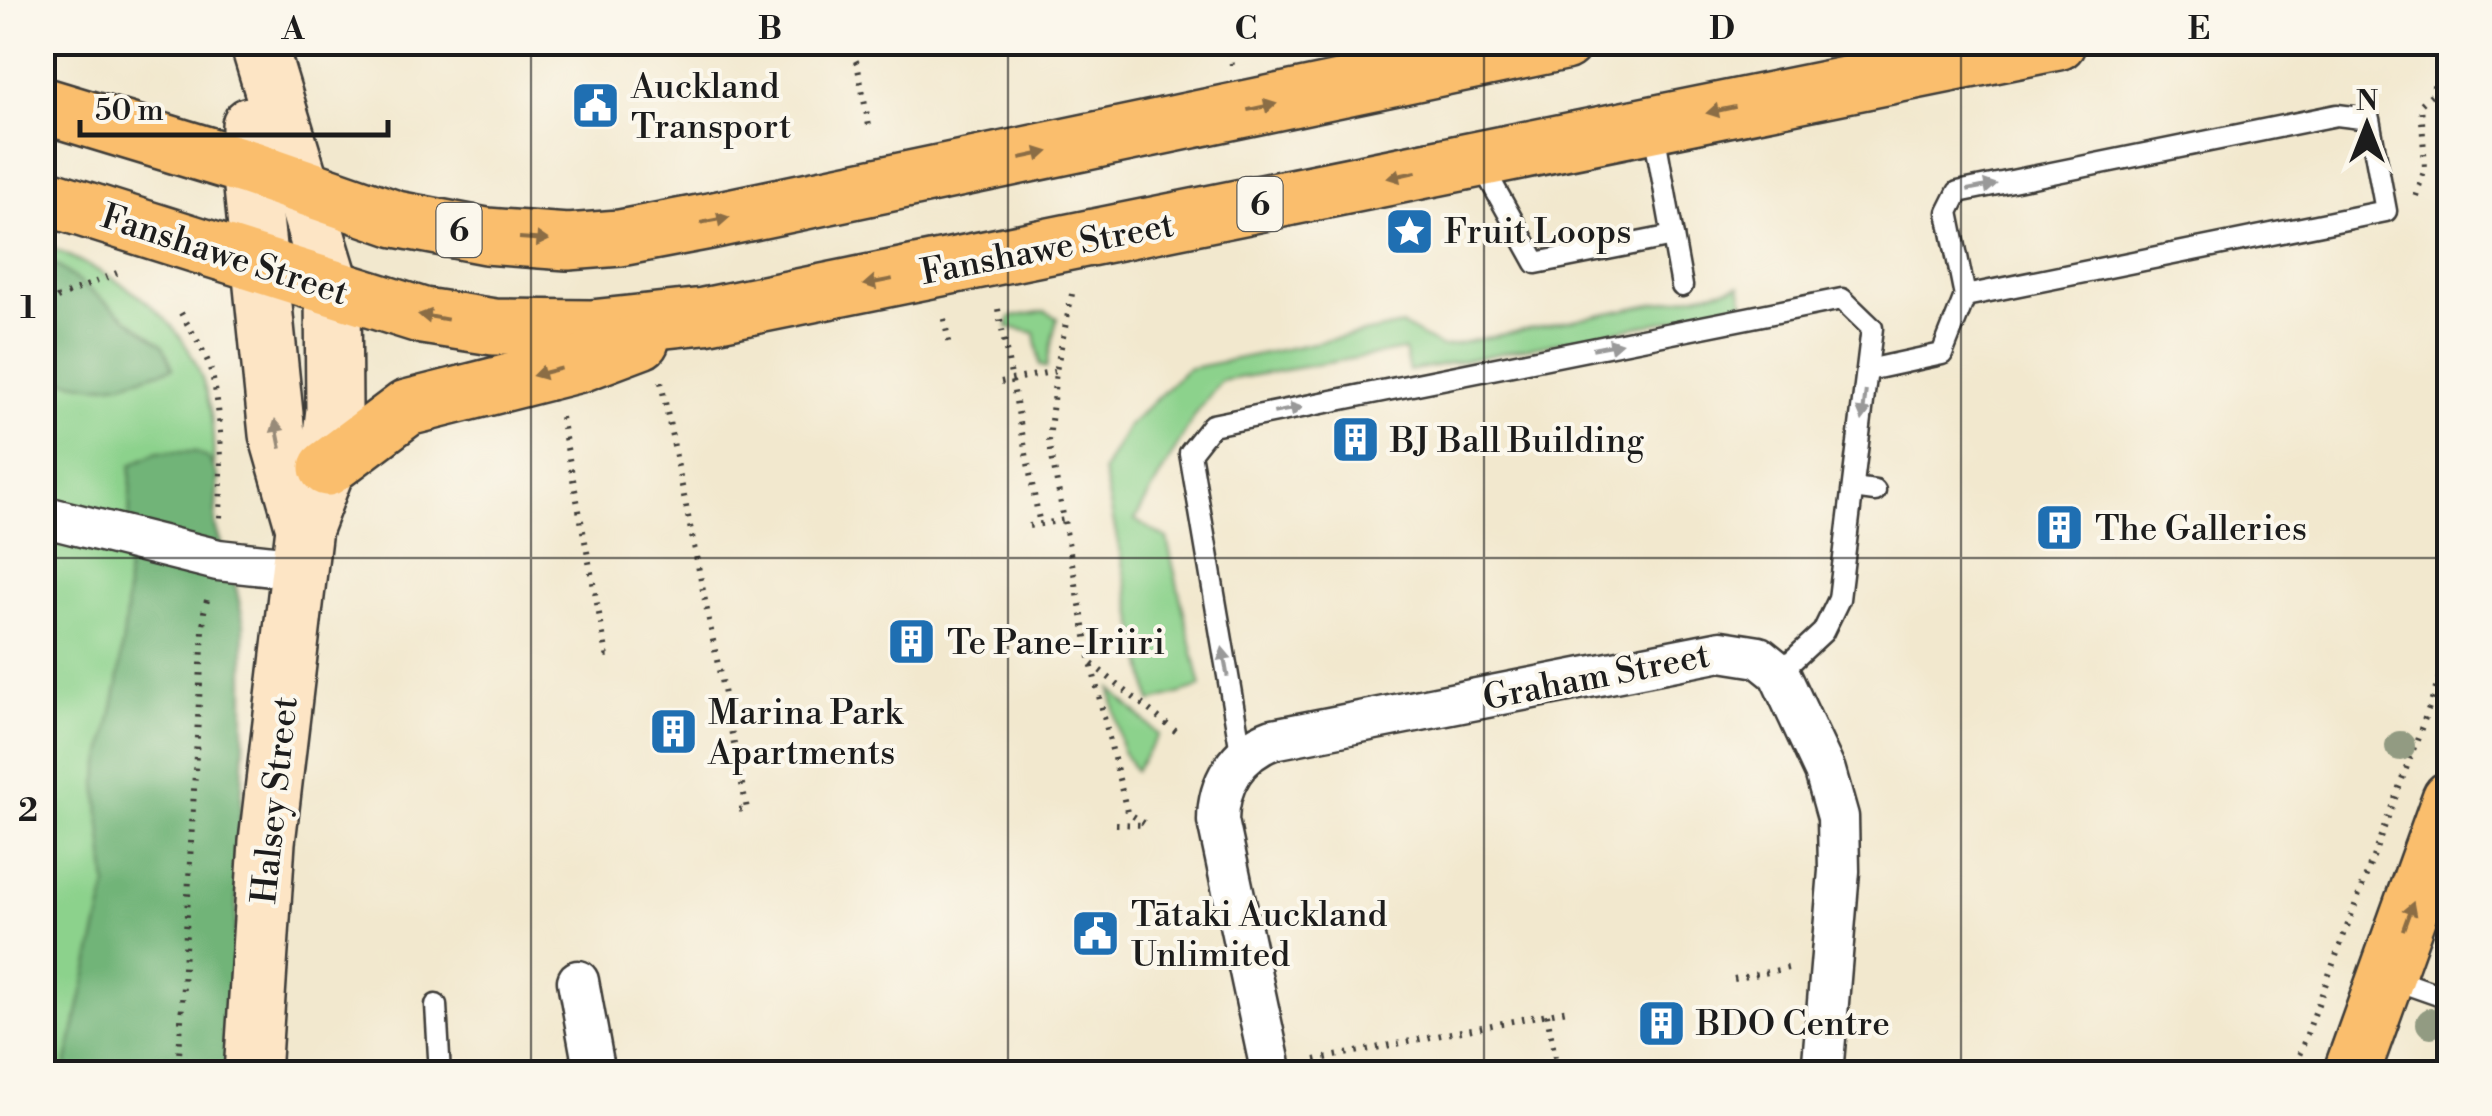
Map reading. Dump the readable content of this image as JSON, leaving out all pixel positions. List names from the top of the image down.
{
  "streets": {
    "main road": ["6", "Fanshawe Street", "Halsey Street"],
    "street": ["Graham Street"]
  },
  "crossings": [
    ["6", "Halsey Street"],
    ["Fanshawe Street", "Halsey Street"]
  ],
  "places": {
    "public building": ["Auckland Transport", "Tātaki Auckland Unlimited"],
    "place": ["Fruit Loops"],
    "building": [
      "BJ Ball Building",
      "The Galleries",
      "Te Pane-Iriiri",
      "Marina Park Apartments",
      "BDO Centre"
    ]
  },
  "scale_bar": "50 m",
  "north": "top",
  "grid": {
    "columns": [
      "A",
      "B",
      "C",
      "D",
      "E"
    ],
    "rows": ["1", "2"]
  }
}
